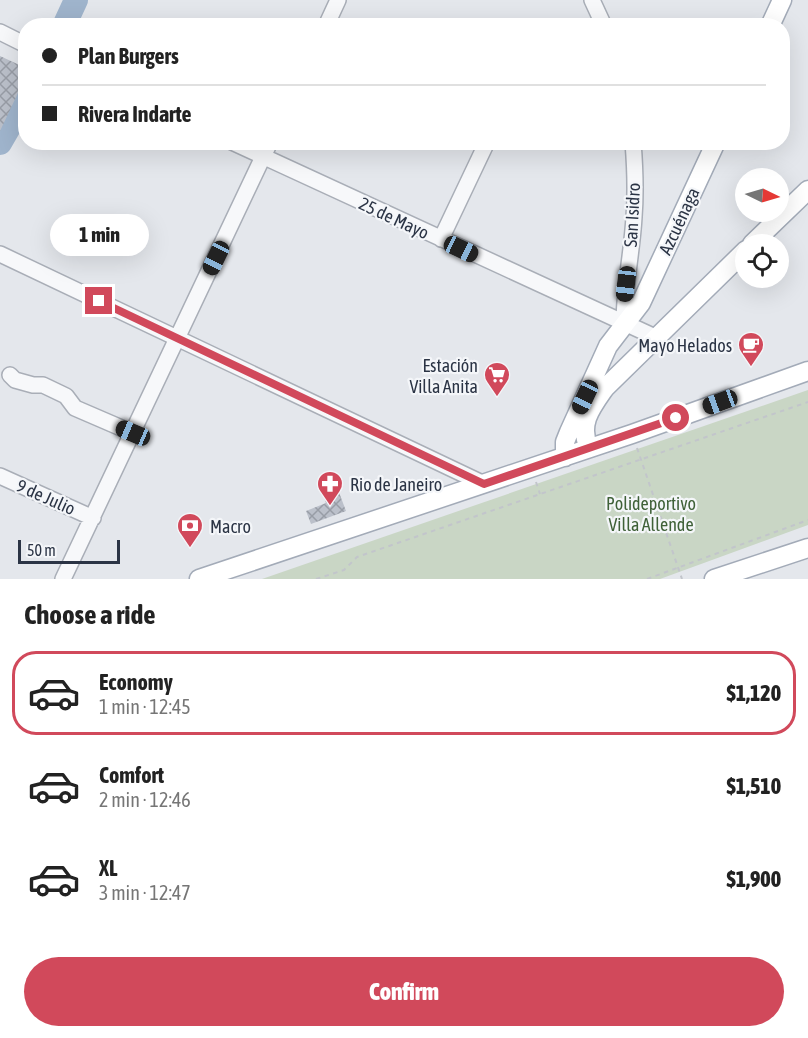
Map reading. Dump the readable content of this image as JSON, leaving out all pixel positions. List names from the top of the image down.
{
  "streets": {
    "main road": ["Azcuénaga"],
    "street": ["San Isidro", "25 de Mayo", "9 de Julio"]
  },
  "crossings": [
    ["San Isidro", "25 de Mayo"],
    ["San Isidro", "Azcuénaga"],
    ["25 de Mayo", "Azcuénaga"]
  ],
  "parks": ["Polideportivo Villa Allende"],
  "places": {
    "cafe": ["Mayo Helados"],
    "supermarket": ["Estación Villa Anita"],
    "pharmacy": ["Rio de Janeiro"],
    "bank": ["Macro"]
  },
  "scale_bar": "50 m",
  "north": "right",
  "page": {
    "banner": ["Plan Burgers", "Rivera Indarte"],
    "bubble": "1 min",
    "scale": "50 m",
    "heading": "Choose a ride",
    "list": [
      {
        "name": "Economy",
        "note": "1 min · 12:45",
        "value": "$1,120"
      },
      {
        "name": "Comfort",
        "note": "2 min · 12:46",
        "value": "$1,510"
      },
      {
        "name": "XL",
        "note": "3 min · 12:47",
        "value": "$1,900"
      }
    ],
    "buttons": "Confirm"
  }
}
